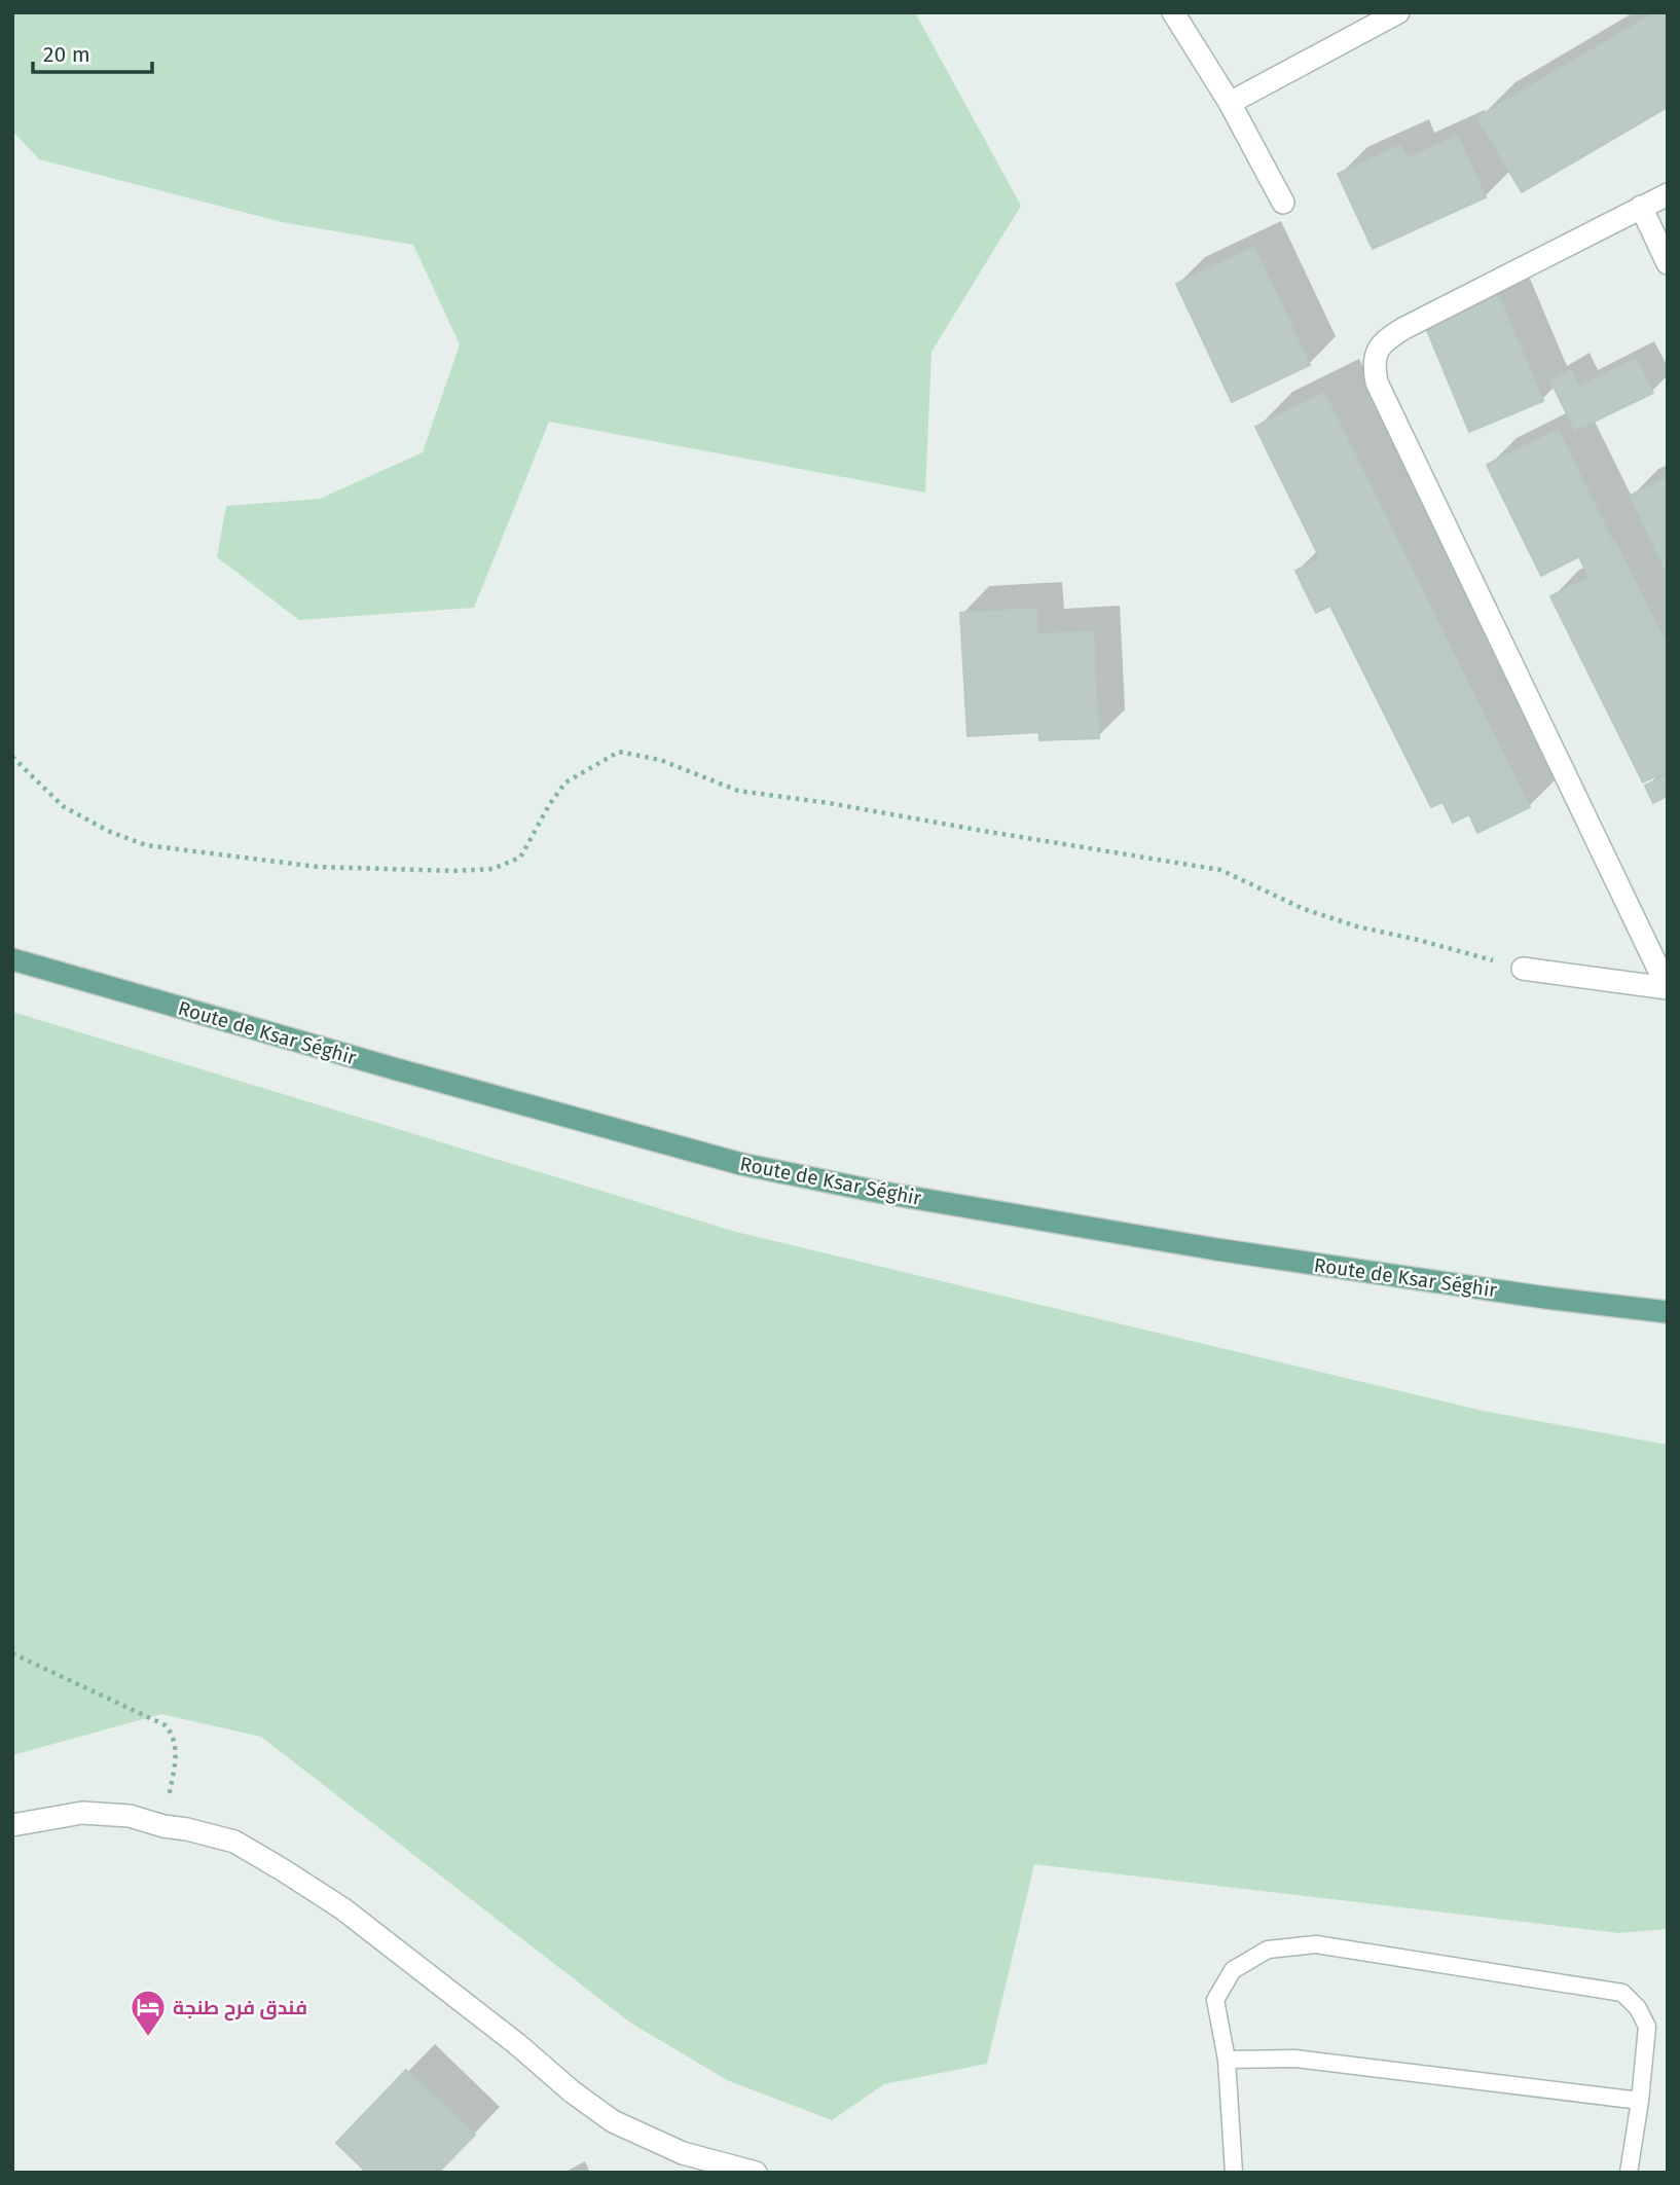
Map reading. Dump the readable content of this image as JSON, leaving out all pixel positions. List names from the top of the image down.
{
  "streets": {
    "main road": ["Route de Ksar Séghir"]
  },
  "places": {
    "hotel": ["فندق فرح طنجة"]
  },
  "scale_bar": "20 m"
}
